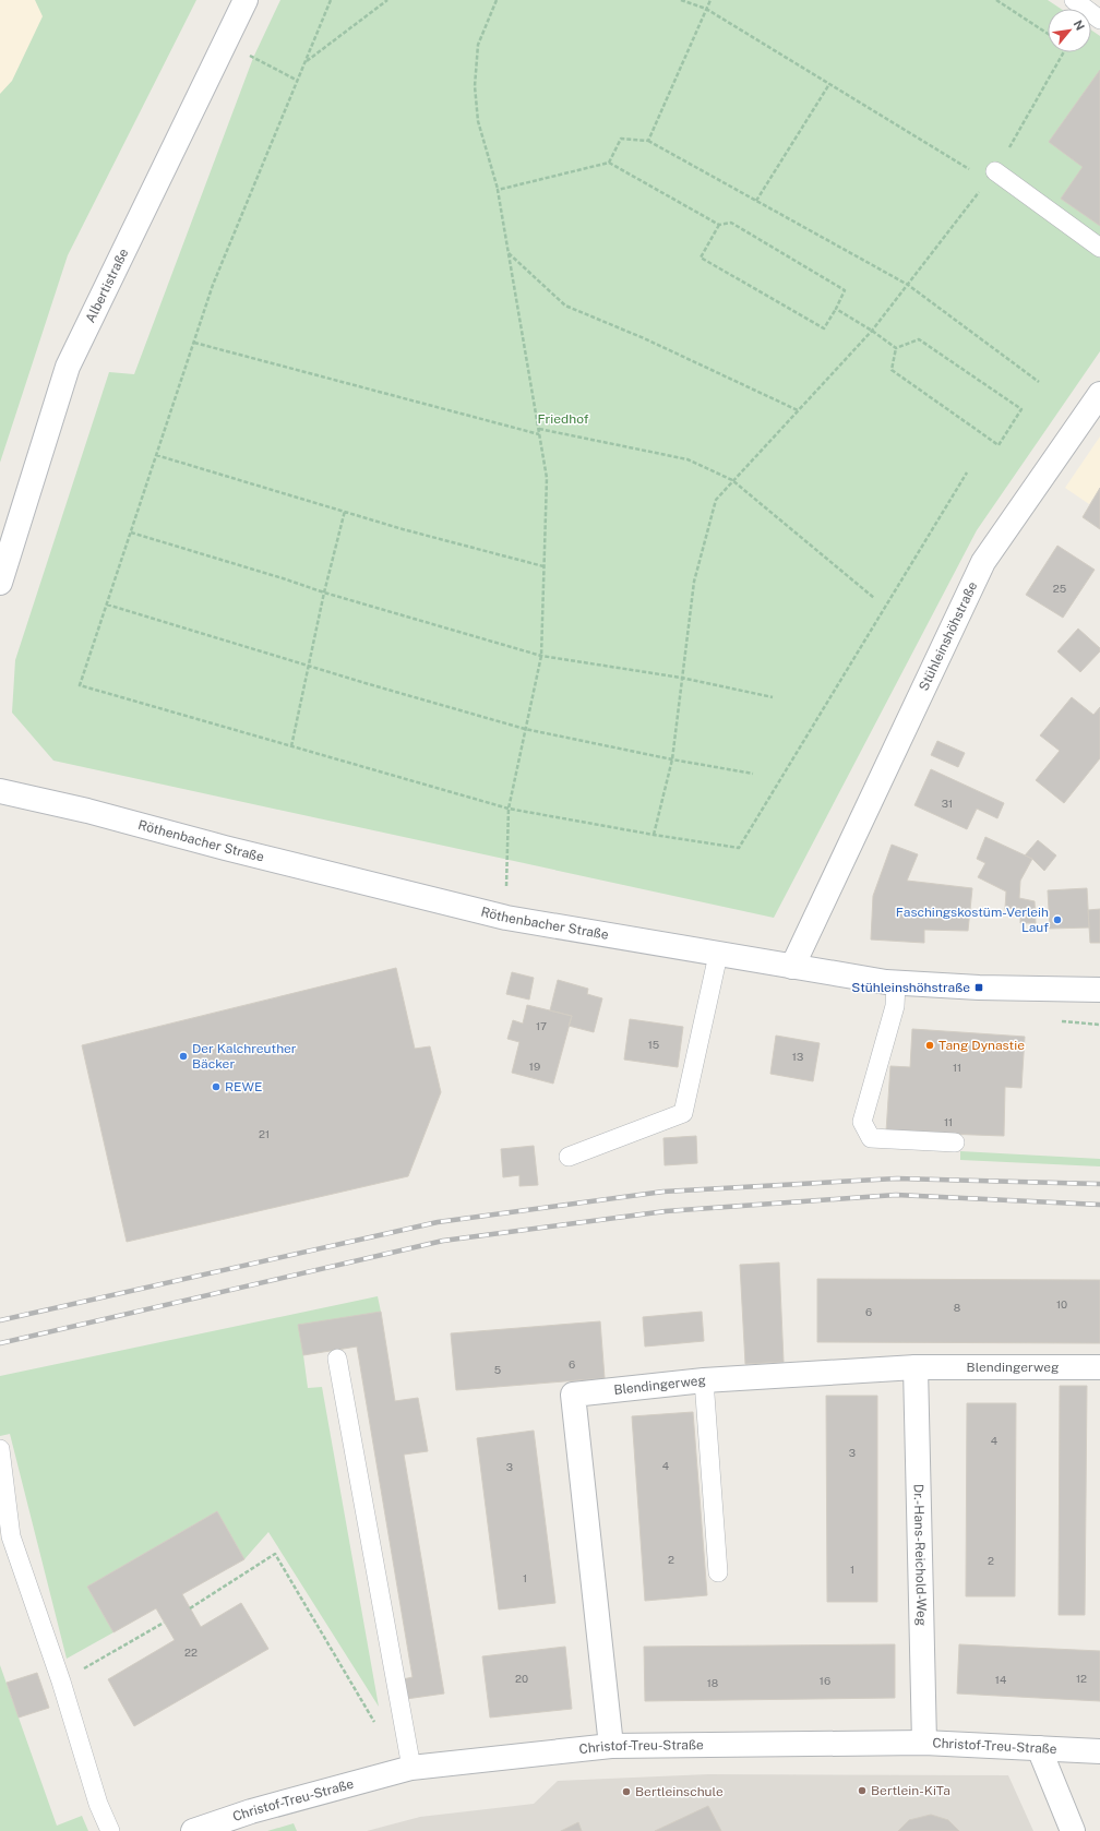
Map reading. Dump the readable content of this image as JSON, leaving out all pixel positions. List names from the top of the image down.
{
  "streets": {
    "street": [
      "Albertistraße",
      "Stühleinshöhstraße",
      "Röthenbacher Straße",
      "Blendingerweg",
      "Dr.-Hans-Reichold-Weg",
      "Christof-Treu-Straße"
    ]
  },
  "crossings": [
    ["Stühleinshöhstraße", "Röthenbacher Straße"],
    ["Blendingerweg", "Dr.-Hans-Reichold-Weg"],
    ["Blendingerweg", "Christof-Treu-Straße"],
    ["Dr.-Hans-Reichold-Weg", "Christof-Treu-Straße"]
  ],
  "parks": ["Friedhof"],
  "places": {
    "other": [
      "Faschingskostüm-Verleih Lauf",
      "Tang Dynastie",
      "Der Kalchreuther Bäcker",
      "REWE",
      "Bertlein-KiTa",
      "Bertleinschule"
    ],
    "transit": ["Stühleinshöhstraße"]
  },
  "house_numbers": [
    "25",
    "31",
    "17",
    "15",
    "13",
    "19",
    "11",
    "11",
    "21",
    "10",
    "8",
    "6",
    "6",
    "5",
    "4",
    "3",
    "4",
    "3",
    "2",
    "2",
    "1",
    "1",
    "22",
    "20",
    "12",
    "14",
    "16",
    "18"
  ],
  "north": "top right"
}
